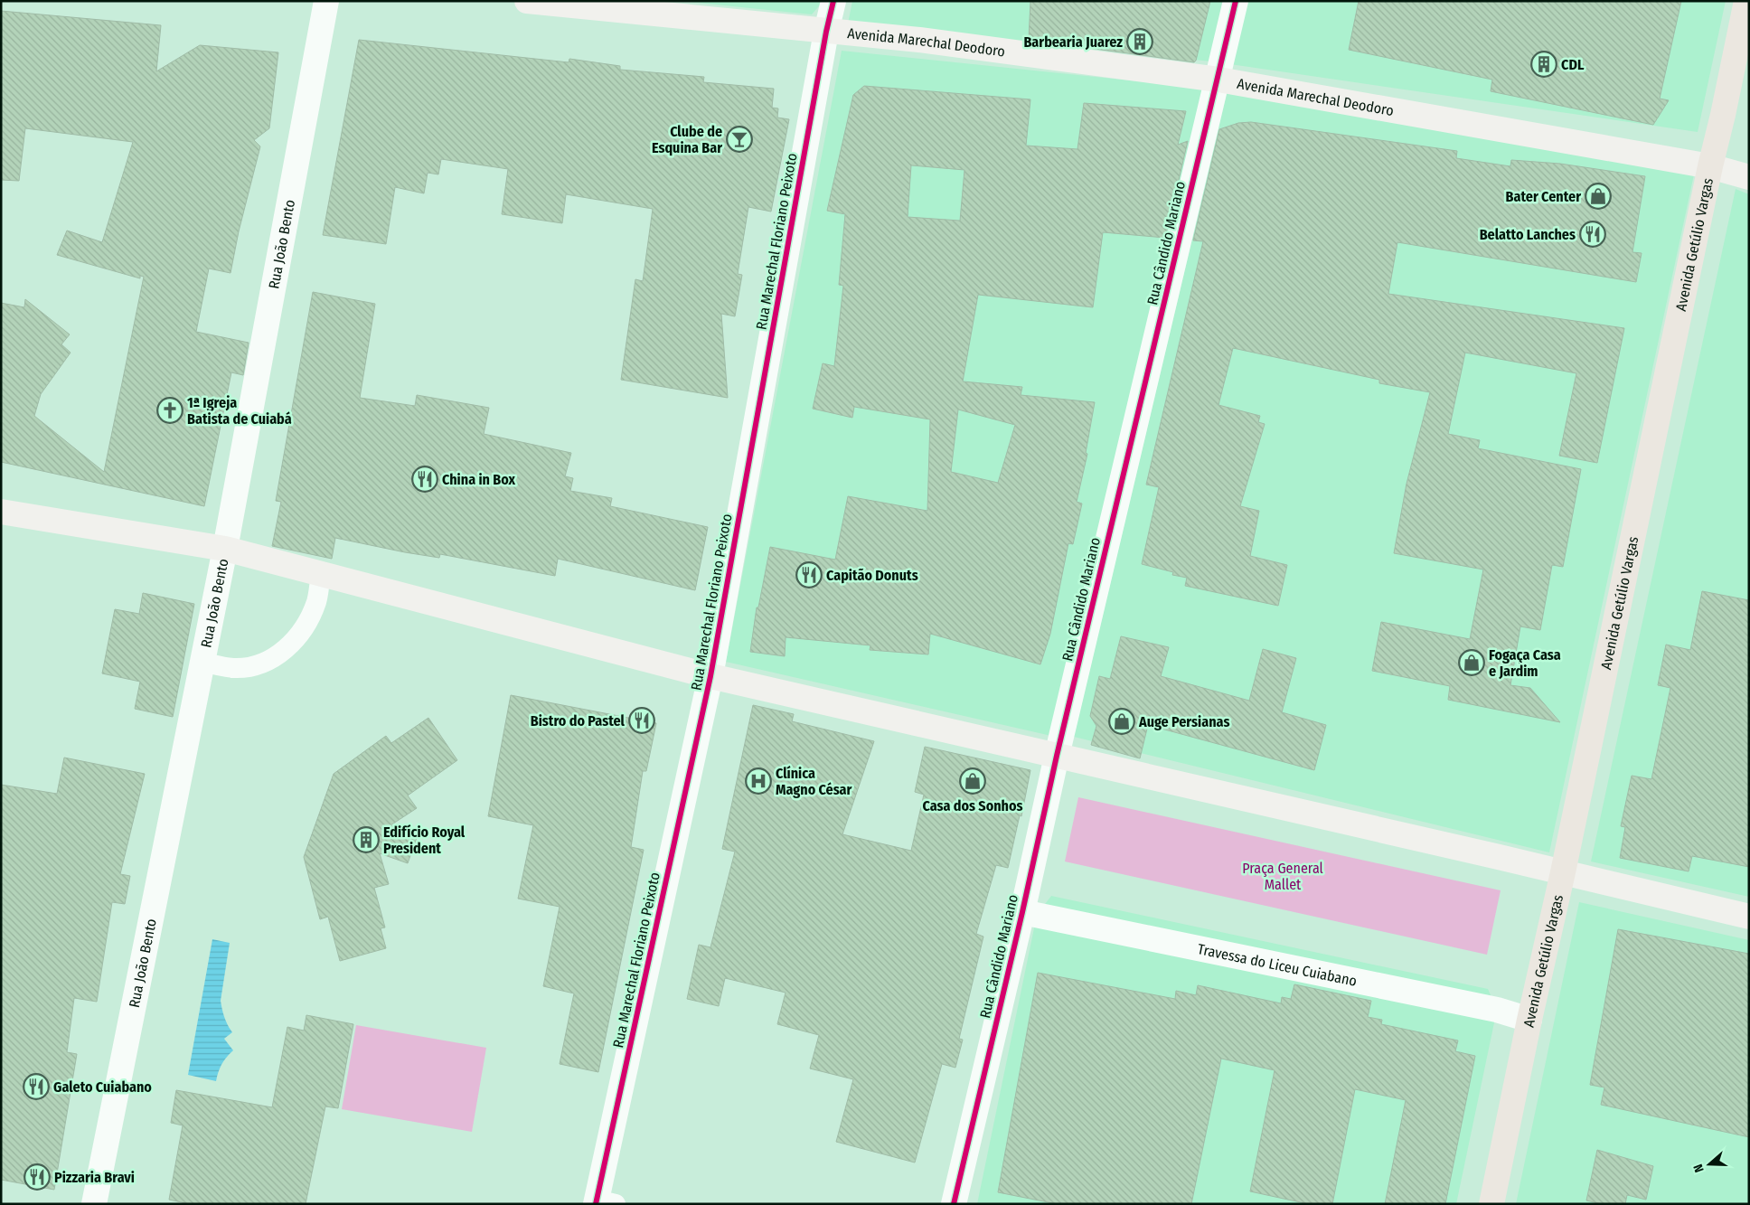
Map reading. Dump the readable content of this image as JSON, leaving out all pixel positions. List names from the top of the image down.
{
  "streets": {
    "main road": ["Avenida Marechal Deodoro", "Avenida Getúlio Vargas"],
    "street": [
      "Rua Marechal Floriano Peixoto",
      "Rua João Bento",
      "Rua Cândido Mariano",
      "Travessa do Liceu Cuiabano"
    ]
  },
  "crossings": [
    ["Avenida Marechal Deodoro", "Rua Marechal Floriano Peixoto"],
    ["Avenida Marechal Deodoro", "Rua Cândido Mariano"],
    ["Avenida Marechal Deodoro", "Avenida Getúlio Vargas"],
    ["Rua Cândido Mariano", "Travessa do Liceu Cuiabano"],
    ["Avenida Getúlio Vargas", "Travessa do Liceu Cuiabano"]
  ],
  "parks": ["Praça General Mallet"],
  "places": {
    "building": ["Barbearia Juarez", "CDL", "Edifício Royal President"],
    "bar": ["Clube de Esquina Bar"],
    "shop": [
      "Bater Center",
      "Fogaça Casa e Jardim",
      "Auge Persianas",
      "Casa dos Sonhos"
    ],
    "restaurant": [
      "Belatto Lanches",
      "China in Box",
      "Capitão Donuts",
      "Bistro do Pastel",
      "Galeto Cuiabano",
      "Pizzaria Bravi"
    ],
    "church": ["1ª Igreja Batista de Cuiabá"],
    "hospital": ["Clínica Magno César"]
  },
  "north": "left"
}
